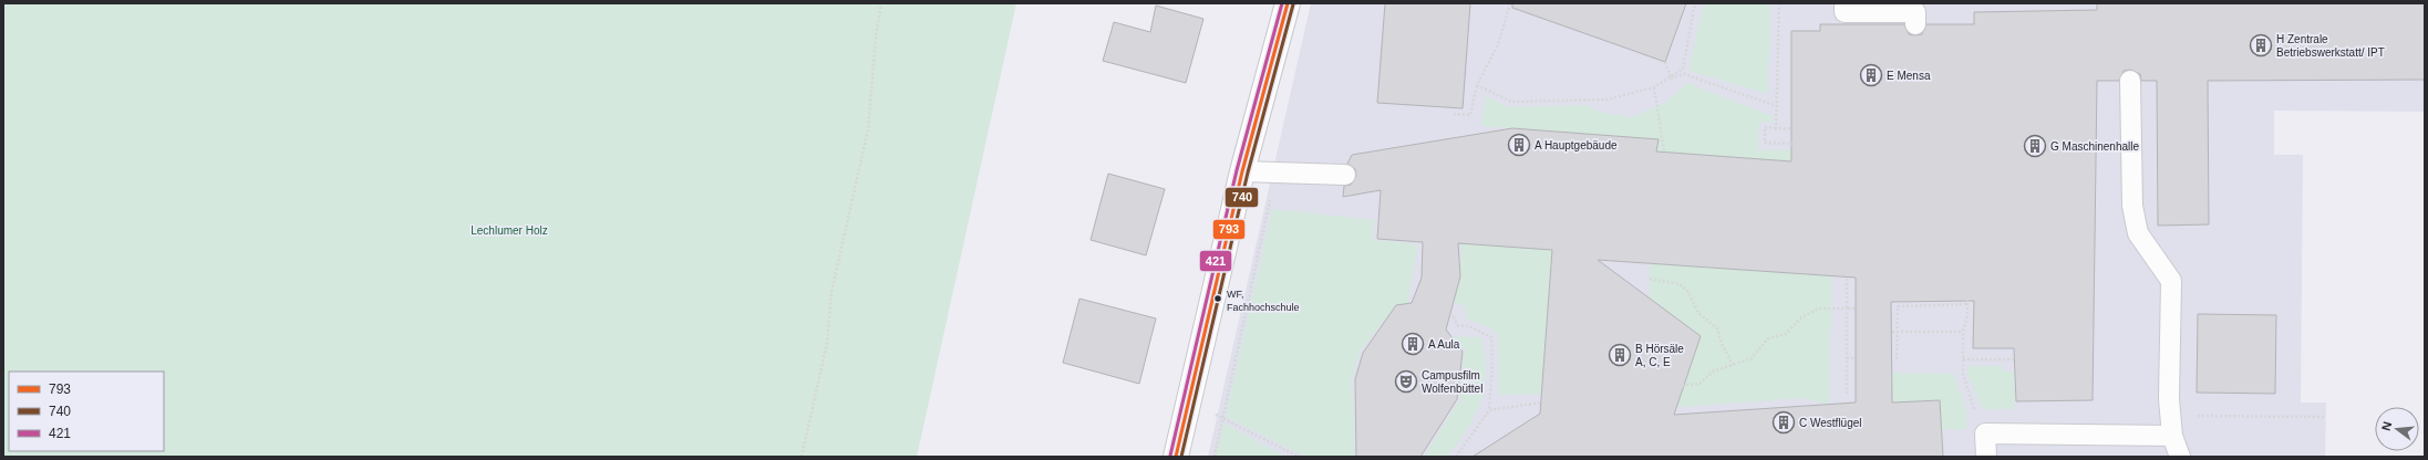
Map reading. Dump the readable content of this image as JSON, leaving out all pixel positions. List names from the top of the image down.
{
  "parks": ["Lechlumer Holz"],
  "places": {
    "building": [
      "H Zentrale Betriebswerkstatt/ IPT",
      "E Mensa",
      "A Hauptgebäude",
      "G Maschinenhalle",
      "A Aula",
      "B Hörsäle A, C, E",
      "C Westflügel"
    ],
    "other": ["WF, Fachhochschule"],
    "theatre": ["Campusfilm Wolfenbüttel"]
  },
  "lines": ["transit line 793", "transit line 421", "transit line 740"],
  "legend": ["793", "740", "421"],
  "north": "left"
}
